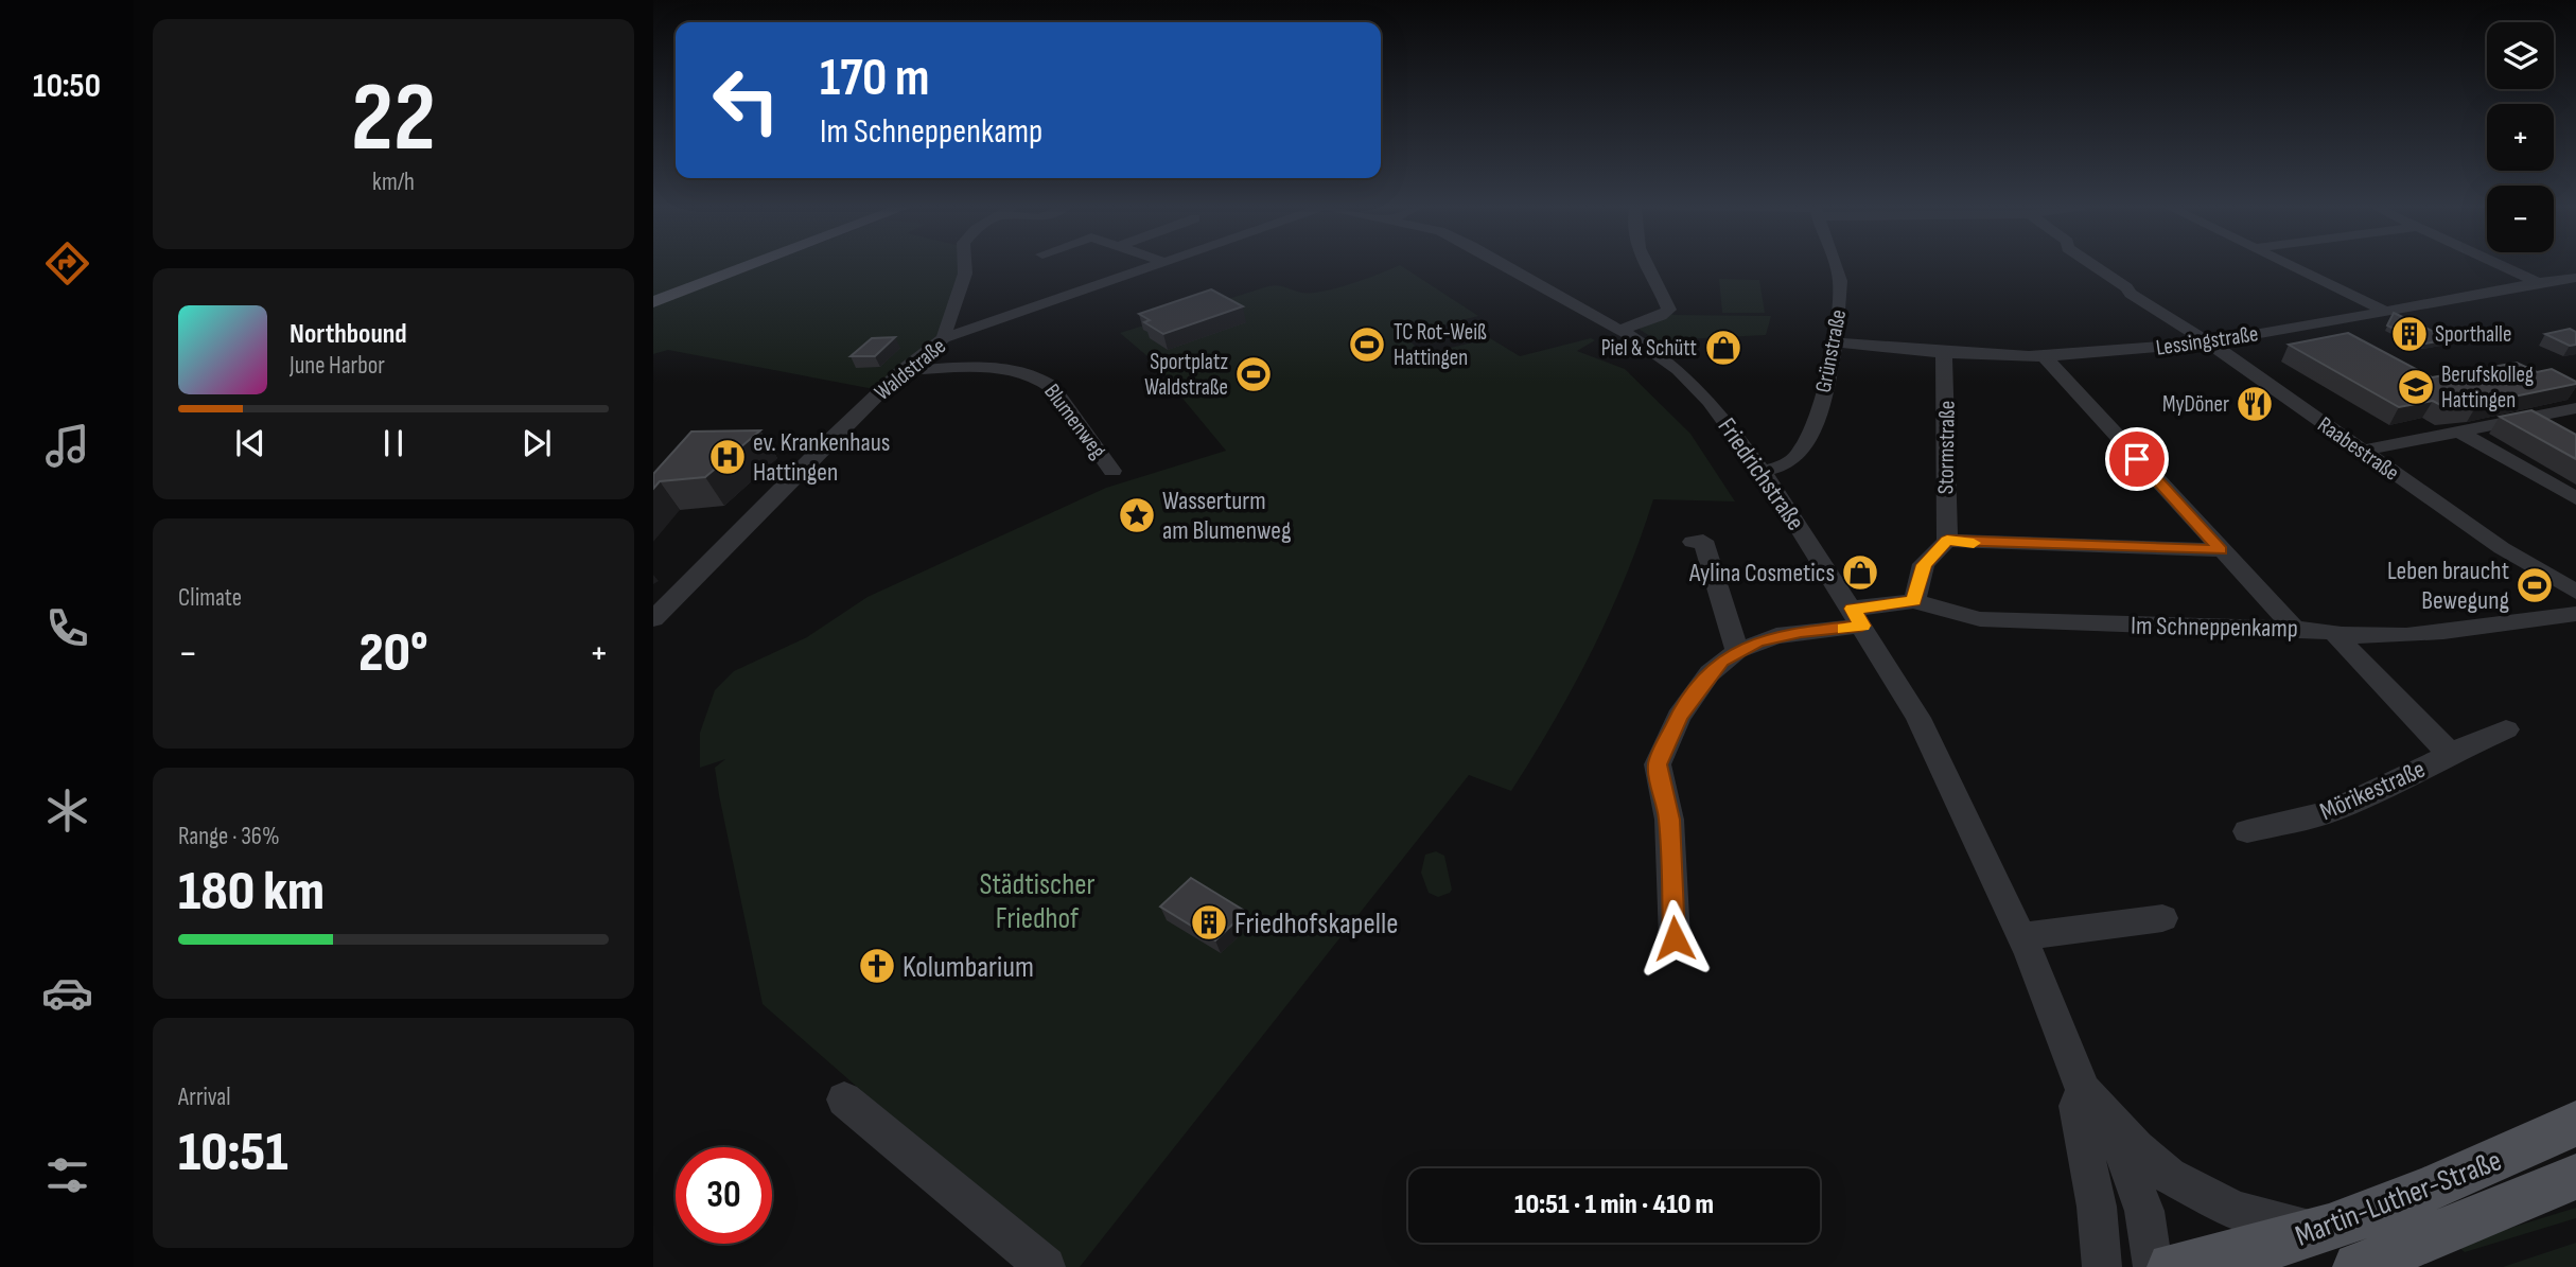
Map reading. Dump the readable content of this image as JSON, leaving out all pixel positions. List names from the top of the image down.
{
  "streets": {
    "main road": ["Martin-Luther-Straße"],
    "street": [
      "Lessingstraße",
      "Grünstraße",
      "Waldstraße",
      "Blumenweg",
      "Stormstraße",
      "Raabestraße",
      "Friedrichstraße",
      "Im Schneppenkamp",
      "Mörikestraße"
    ]
  },
  "crossings": [
    ["Lessingstraße", "Grünstraße"],
    ["Lessingstraße", "Stormstraße"],
    ["Lessingstraße", "Raabestraße"],
    ["Grünstraße", "Friedrichstraße"],
    ["Waldstraße", "Blumenweg"],
    ["Friedrichstraße", "Im Schneppenkamp"],
    ["Friedrichstraße", "Martin-Luther-Straße"],
    ["Im Schneppenkamp", "Mörikestraße"]
  ],
  "parks": ["Städtischer Friedhof"],
  "places": {
    "building": ["Sporthalle", "Friedhofskapelle"],
    "sports": ["TC Rot-Weiß Hattingen", "Sportplatz Waldstraße", "Leben braucht Bewegung"],
    "shop": ["Piel & Schütt", "Aylina Cosmetics"],
    "school or university": ["Berufskolleg Hattingen"],
    "restaurant": ["MyDöner"],
    "hospital": ["ev. Krankenhaus Hattingen"],
    "place": ["Wasserturm am Blumenweg"],
    "church": ["Kolumbarium"]
  },
  "page": {
    "tabs": "10:50",
    "tile": [
      ["22", "km/h"],
      "Climate",
      ["Range · 36%", "180 km"],
      ["Arrival", "10:51"]
    ],
    "map_buttons": ["+", "−"],
    "turn": ["170 m", "Im Schneppenkamp"],
    "song": ["Northbound", "June Harbor"],
    "heat": ["−", "20°", "+"],
    "limit": "30",
    "trip": "10:51 · 1 min · 410 m"
  }
}
